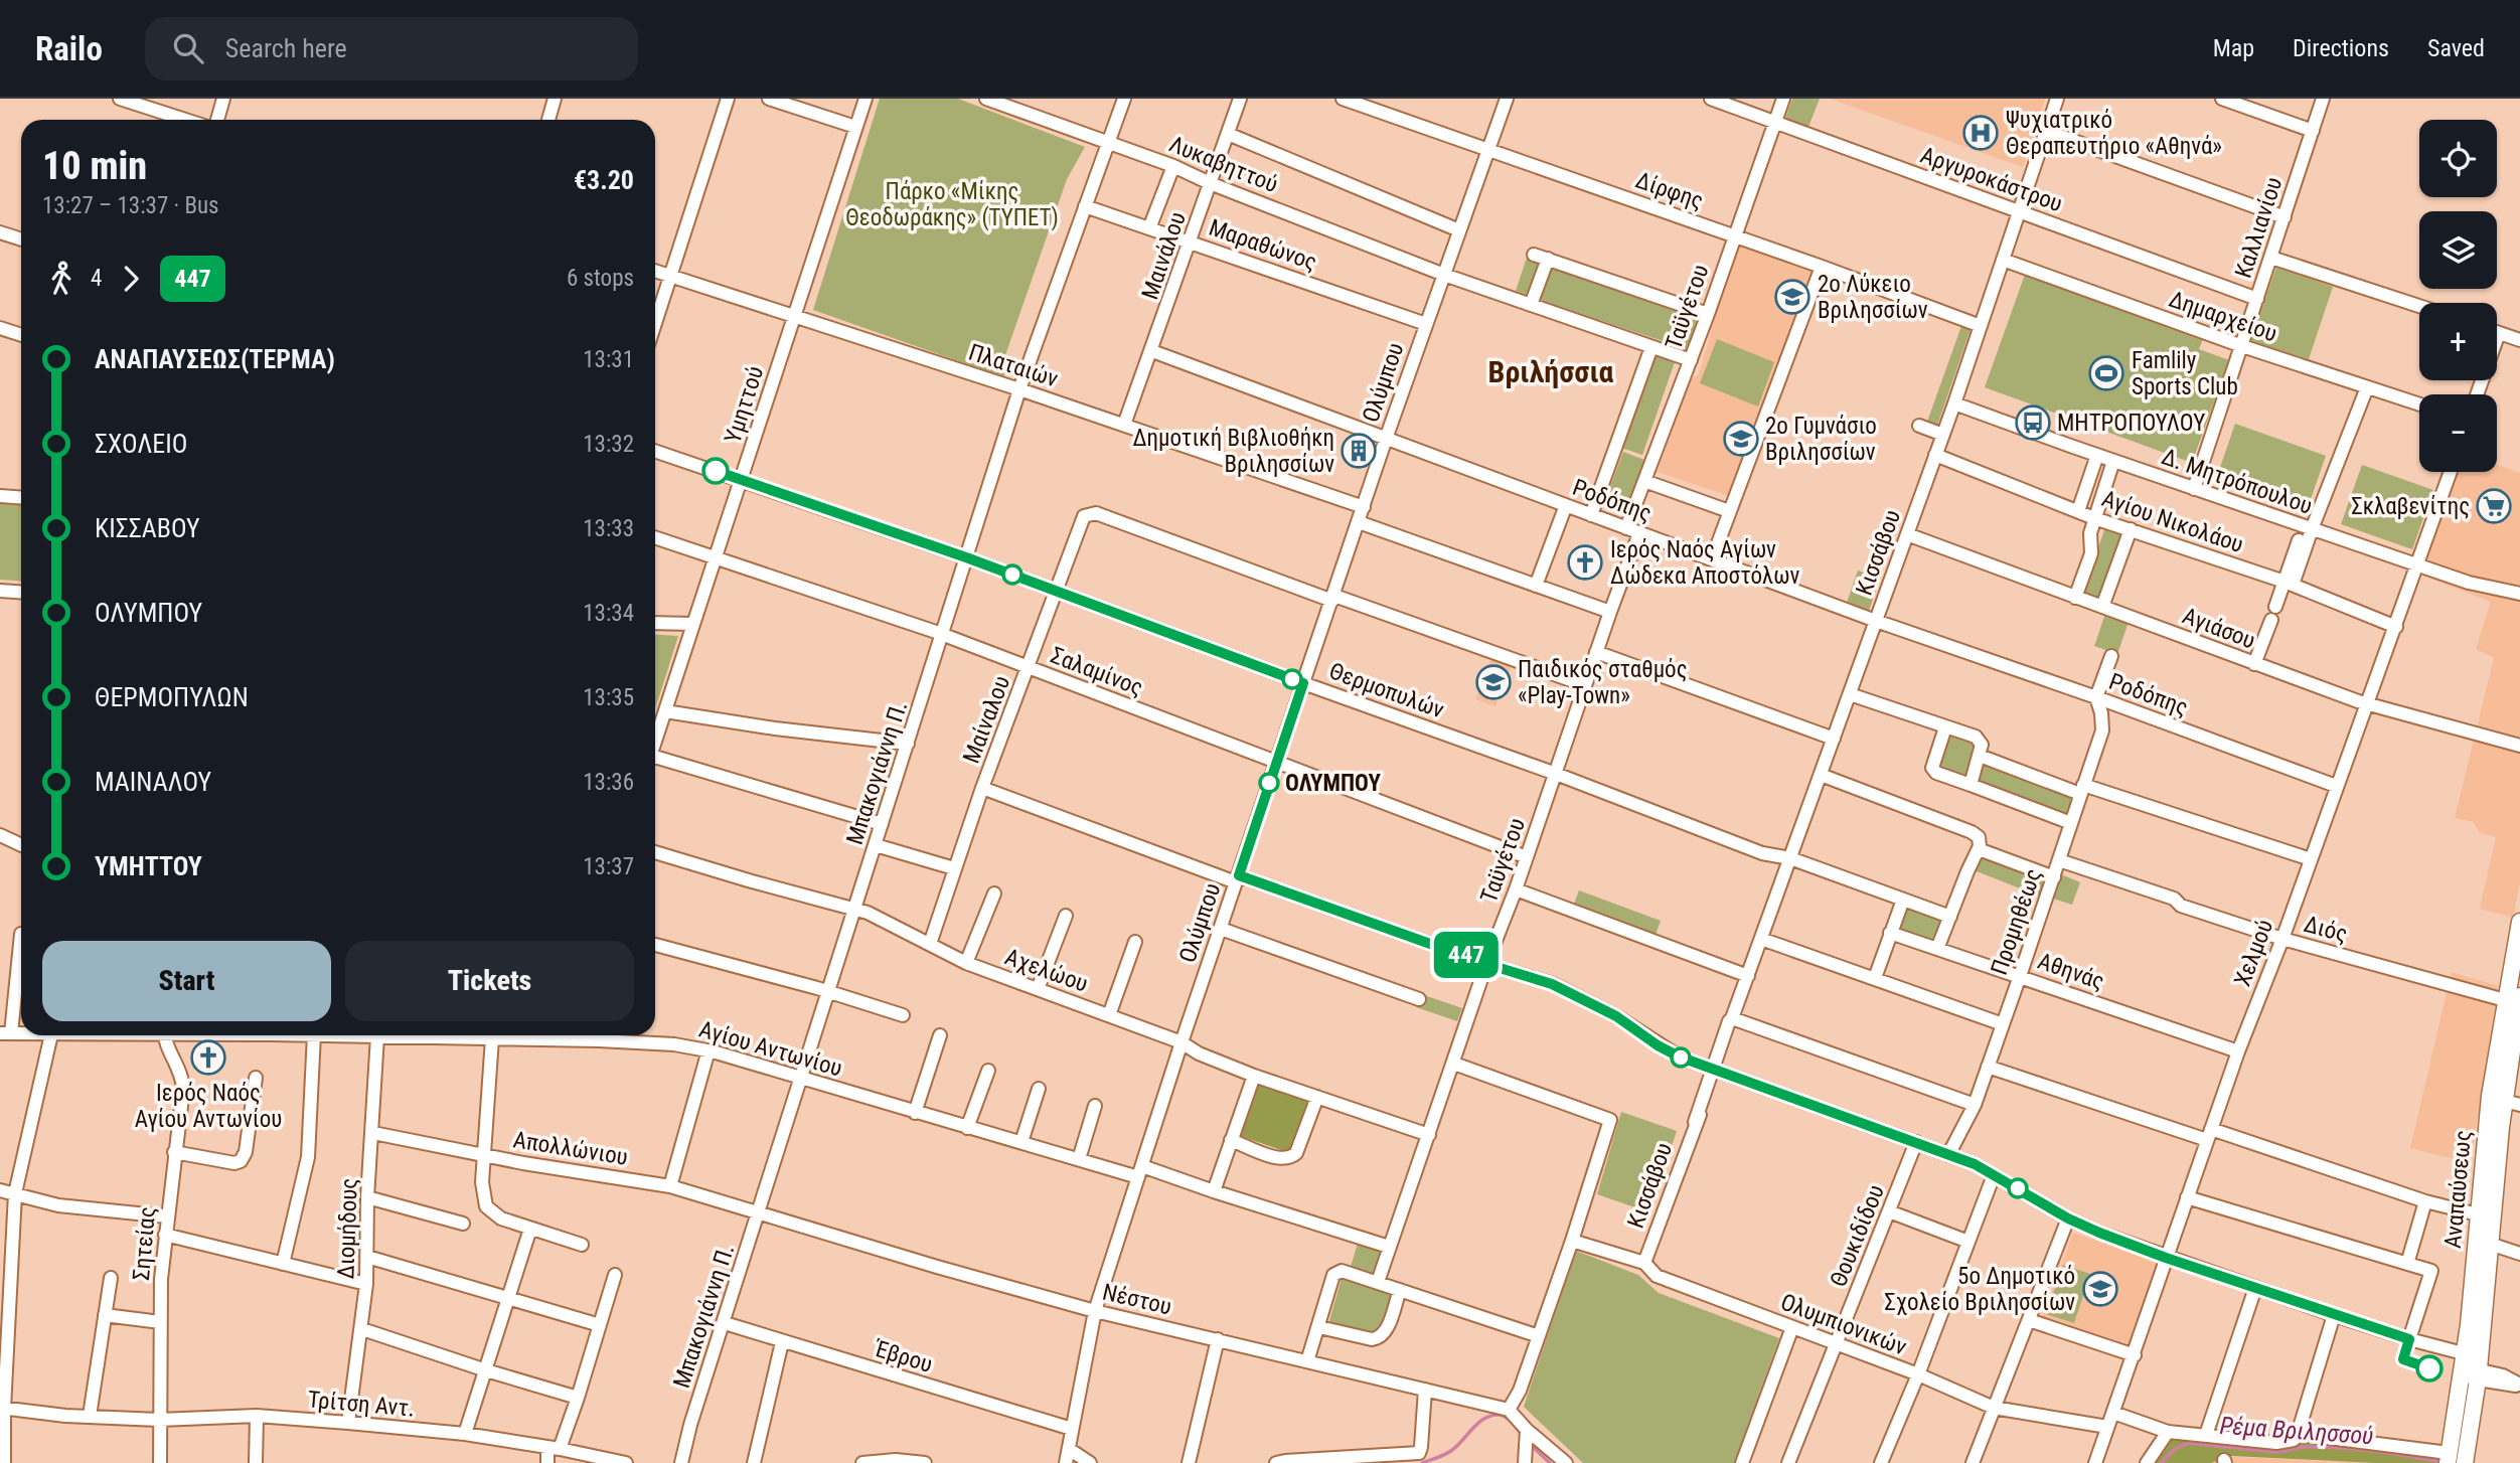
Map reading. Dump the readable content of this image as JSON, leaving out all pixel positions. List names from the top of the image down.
{
  "streets": {
    "main road": ["Αναπαύσεως"],
    "street": [
      "Λυκαβηττού",
      "Αργυροκάστρου",
      "Δίρφης",
      "Καλλιανίου",
      "Μαραθώνος",
      "Μαινάλου",
      "Ταϋγέτου",
      "Δημαρχείου",
      "Πλαταιών",
      "Ολύμπου",
      "Υμηττού",
      "Δ. Μητρόπουλου",
      "Ροδόπης",
      "Αγίου Νικολάου",
      "Κισσάβου",
      "Αγιάσου",
      "Σαλαμίνος",
      "Θερμοπυλών",
      "Μαίναλου",
      "Μπακογιάννη Π.",
      "Προμηθέως",
      "Διός",
      "Χελμού",
      "Αχελώου",
      "Αθηνάς",
      "Αγίου Αντωνίου",
      "Απολλώνιου",
      "Διομήδους",
      "Θουκιδίδου",
      "Σητείας",
      "Νέστου",
      "Ολυμπιονικών",
      "Έβρου",
      "Τρίτση Αντ."
    ]
  },
  "crossings": [
    ["Λυκαβηττού", "Μαινάλου"],
    ["Λυκαβηττού", "Ταϋγέτου"],
    ["Λυκαβηττού", "Ολύμπου"],
    ["Λυκαβηττού", "Μπακογιάννη Π."],
    ["Αργυροκάστρου", "Καλλιανίου"],
    ["Αργυροκάστρου", "Ταϋγέτου"],
    ["Αργυροκάστρου", "Κισσάβου"],
    ["Δίρφης", "Ταϋγέτου"],
    ["Δίρφης", "Ολύμπου"],
    ["Δίρφης", "Κισσάβου"],
    ["Καλλιανίου", "Δημαρχείου"],
    ["Καλλιανίου", "Δ. Μητρόπουλου"],
    ["Μαραθώνος", "Μαινάλου"],
    ["Μαραθώνος", "Ολύμπου"],
    ["Μαραθώνος", "Μπακογιάννη Π."],
    ["Μαινάλου", "Πλαταιών"],
    ["Μαινάλου", "Ροδόπης"],
    ["Ταϋγέτου", "Ροδόπης"],
    ["Ταϋγέτου", "Σαλαμίνος"],
    ["Ταϋγέτου", "Θερμοπυλών"],
    ["Ταϋγέτου", "Αχελώου"],
    ["Ταϋγέτου", "Αγίου Αντωνίου"],
    ["Δημαρχείου", "Κισσάβου"],
    ["Πλαταιών", "Ολύμπου"],
    ["Πλαταιών", "Υμηττού"],
    ["Πλαταιών", "Μπακογιάννη Π."],
    ["Ολύμπου", "Ροδόπης"],
    ["Ολύμπου", "Σαλαμίνος"],
    ["Ολύμπου", "Θερμοπυλών"],
    ["Ολύμπου", "Μαίναλου"],
    ["Ολύμπου", "Αχελώου"],
    ["Ολύμπου", "Αγίου Αντωνίου"],
    ["Ολύμπου", "Νέστου"],
    ["Ολύμπου", "Έβρου"],
    ["Υμηττού", "Σαλαμίνος"],
    ["Υμηττού", "Θερμοπυλών"],
    ["Δ. Μητρόπουλου", "Κισσάβου"],
    ["Δ. Μητρόπουλου", "Χελμού"],
    ["Ροδόπης", "Κισσάβου"],
    ["Ροδόπης", "Προμηθέως"],
    ["Ροδόπης", "Χελμού"],
    ["Αγίου Νικολάου", "Κισσάβου"],
    ["Αγίου Νικολάου", "Χελμού"],
    ["Κισσάβου", "Αγιάσου"],
    ["Κισσάβου", "Θερμοπυλών"],
    ["Κισσάβου", "Ολυμπιονικών"],
    ["Αγιάσου", "Χελμού"],
    ["Σαλαμίνος", "Μαίναλου"],
    ["Σαλαμίνος", "Μπακογιάννη Π."],
    ["Θερμοπυλών", "Μαίναλου"],
    ["Θερμοπυλών", "Μπακογιάννη Π."],
    ["Μαίναλου", "Αχελώου"],
    ["Μπακογιάννη Π.", "Αχελώου"],
    ["Μπακογιάννη Π.", "Αγίου Αντωνίου"],
    ["Μπακογιάννη Π.", "Απολλώνιου"],
    ["Μπακογιάννη Π.", "Νέστου"],
    ["Μπακογιάννη Π.", "Έβρου"],
    ["Προμηθέως", "Διός"],
    ["Προμηθέως", "Αθηνάς"],
    ["Διός", "Χελμού"],
    ["Διός", "Αναπαύσεως"],
    ["Χελμού", "Αθηνάς"],
    ["Χελμού", "Ολυμπιονικών"],
    ["Αγίου Αντωνίου", "Διομήδους"],
    ["Απολλώνιου", "Διομήδους"],
    ["Απολλώνιου", "Νέστου"],
    ["Διομήδους", "Τρίτση Αντ."],
    ["Θουκιδίδου", "Ολυμπιονικών"],
    ["Σητείας", "Τρίτση Αντ."]
  ],
  "districts": ["Βριλήσσια"],
  "water": ["Ρέμα Βριλησσού"],
  "parks": ["Πάρκο «Μίκης Θεοδωράκης» (ΤΥΠΕΤ)"],
  "places": {
    "hospital": ["Ψυχιατρικό Θεραπευτήριο «Αθηνά»"],
    "school or university": [
      "2ο Λύκειο Βριλησσίων",
      "2ο Γυμνάσιο Βριλησσίων",
      "Παιδικός σταθμός «Play-Town»",
      "5ο Δημοτικό Σχολείο Βριλησσίων"
    ],
    "sports": ["Famlily Sports Club"],
    "bus stop": ["ΜΗΤΡΟΠΟΥΛΟΥ"],
    "building": ["Δημοτική Βιβλιοθήκη Βριλησσίων"],
    "supermarket": ["Σκλαβενίτης"],
    "church": ["Ιερός Ναός Αγίων Δώδεκα Αποστόλων", "Ιερός Ναός Αγίου Αντωνίου"],
    "other": ["ΟΛΥΜΠΟΥ"]
  },
  "lines": ["bus line 447"],
  "page": {
    "header": "Railo",
    "search": "Search here",
    "nav": ["Map", "Directions", "Saved"],
    "on_map": "447",
    "map_buttons": ["+", "−"],
    "heading": ["10 min", "13:27 – 13:37 · Bus", "€3.20"],
    "legs": ["4", "447", "6 stops"],
    "list": [
      {
        "name": "ΑΝΑΠΑΥΣΕΩΣ(ΤΕΡΜΑ)",
        "value": "13:31"
      },
      {
        "name": "ΣΧΟΛΕΙΟ",
        "value": "13:32"
      },
      {
        "name": "ΚΙΣΣΑΒΟΥ",
        "value": "13:33"
      },
      {
        "name": "ΟΛΥΜΠΟΥ",
        "value": "13:34"
      },
      {
        "name": "ΘΕΡΜΟΠΥΛΩΝ",
        "value": "13:35"
      },
      {
        "name": "ΜΑΙΝΑΛΟΥ",
        "value": "13:36"
      },
      {
        "name": "ΥΜΗΤΤΟΥ",
        "value": "13:37"
      }
    ],
    "buttons": ["Start", "Tickets"]
  }
}
